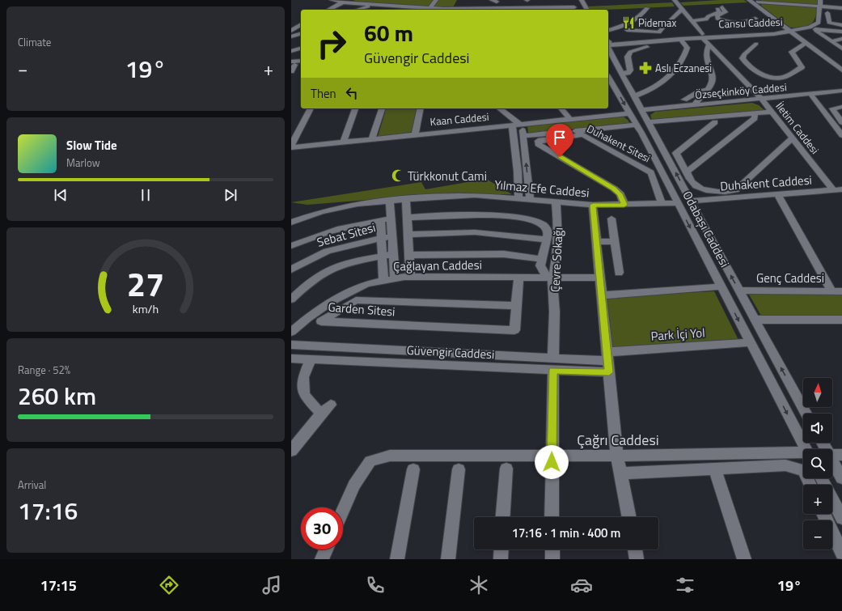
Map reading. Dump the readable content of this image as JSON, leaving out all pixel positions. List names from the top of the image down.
{
  "streets": {
    "street": [
      "Cansu Caddesi",
      "Özseçkinköy Caddesi",
      "Kaan Caddesi",
      "İletim Caddesi",
      "Duhakent Sitesi",
      "Duhakent Caddesi",
      "Yılmaz Efe Caddesi",
      "Odabaşı Caddesi",
      "Sebat Sitesi",
      "Çevre Sokağı",
      "Çağlayan Caddesi",
      "Genç Caddesi",
      "Garden Sitesi",
      "Park İçi Yol",
      "Güvengir Caddesi",
      "Çağrı Caddesi"
    ]
  },
  "crossings": [
    ["Cansu Caddesi", "İletim Caddesi"],
    ["Cansu Caddesi", "Odabaşı Caddesi"],
    ["Özseçkinköy Caddesi", "İletim Caddesi"],
    ["Özseçkinköy Caddesi", "Odabaşı Caddesi"],
    ["Kaan Caddesi", "Odabaşı Caddesi"],
    ["İletim Caddesi", "Duhakent Caddesi"],
    ["Duhakent Sitesi", "Yılmaz Efe Caddesi"],
    ["Duhakent Caddesi", "Odabaşı Caddesi"],
    ["Yılmaz Efe Caddesi", "Odabaşı Caddesi"],
    ["Yılmaz Efe Caddesi", "Çevre Sokağı"],
    ["Odabaşı Caddesi", "Genç Caddesi"],
    ["Odabaşı Caddesi", "Park İçi Yol"],
    ["Çevre Sokağı", "Çağlayan Caddesi"],
    ["Çevre Sokağı", "Güvengir Caddesi"],
    ["Çevre Sokağı", "Çağrı Caddesi"],
    ["Çağlayan Caddesi", "Garden Sitesi"],
    ["Park İçi Yol", "Güvengir Caddesi"]
  ],
  "places": {
    "restaurant": ["Pidemax"],
    "pharmacy": ["Aslı Eczanesi"],
    "mosque": ["Türkkonut Cami"]
  },
  "north": "top",
  "page": {
    "tile": [
      "Climate",
      ["Range · 52%", "260 km"],
      ["Arrival", "17:16"]
    ],
    "turn": ["60 m", "Güvengir Caddesi"],
    "heat": ["−", "19°", "+"],
    "then": "Then",
    "song": ["Slow Tide", "Marlow"],
    "map_buttons": ["+", "−"],
    "limit": "30",
    "trip": "17:16 · 1 min · 400 m",
    "tabs": ["17:15", "19°"],
    "gauge": ["27", "km/h"]
  }
}
